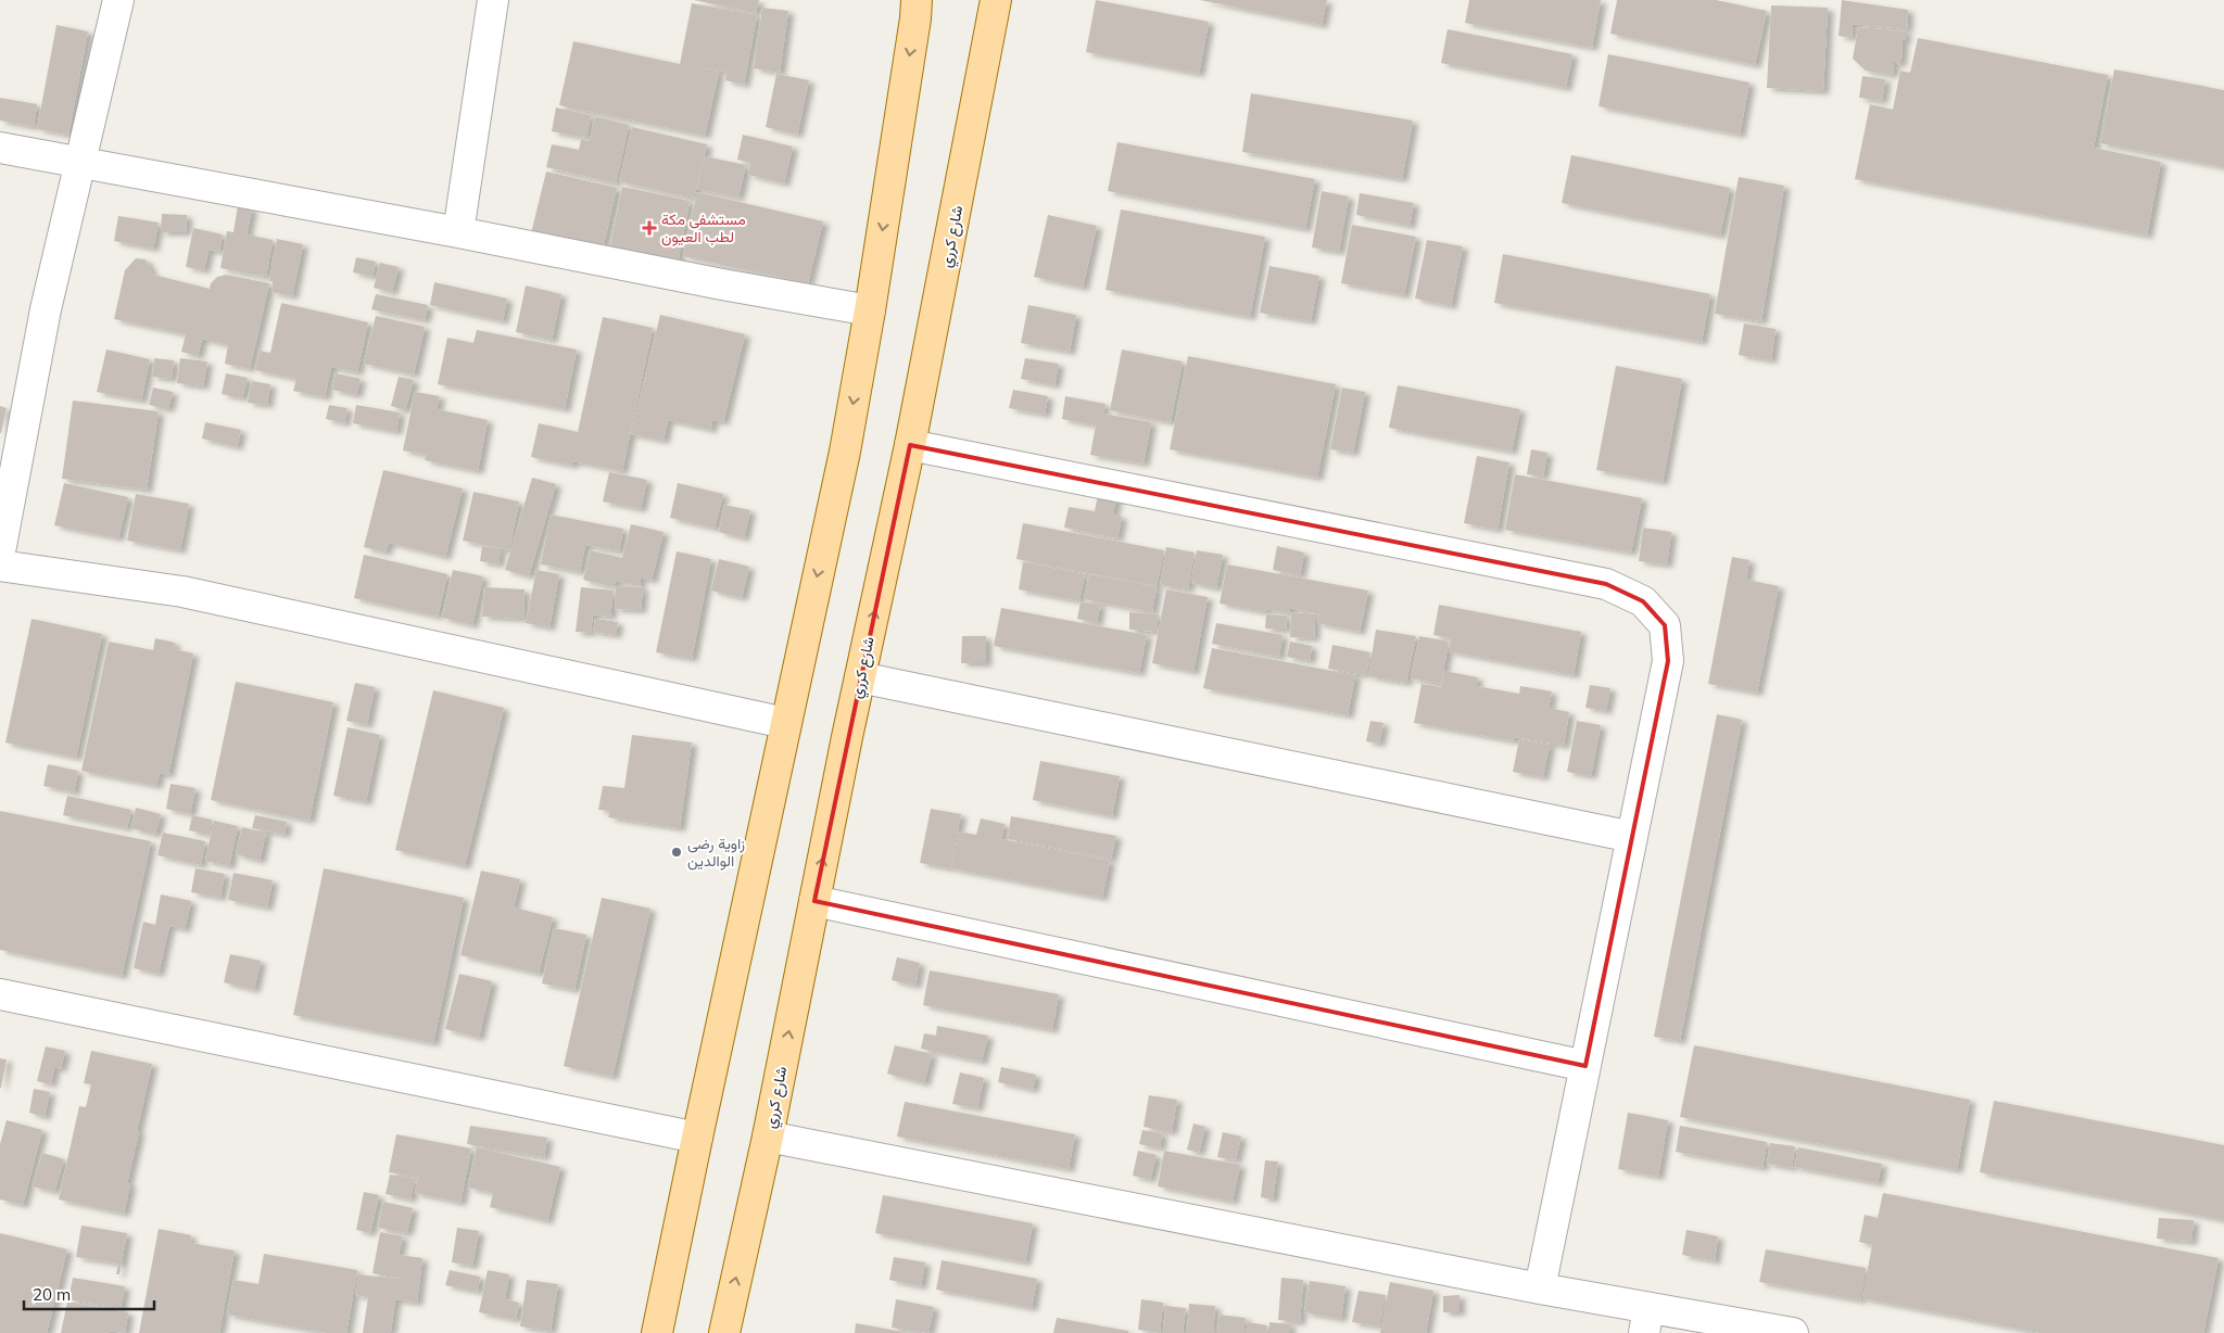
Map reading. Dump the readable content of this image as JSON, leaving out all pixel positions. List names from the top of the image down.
{
  "streets": {
    "main road": ["شارع كرري"]
  },
  "places": {
    "health": ["مستشفى مكة لطب العيون"],
    "other": ["زاوية رضى الوالدين"]
  },
  "scale_bar": "20 m"
}
